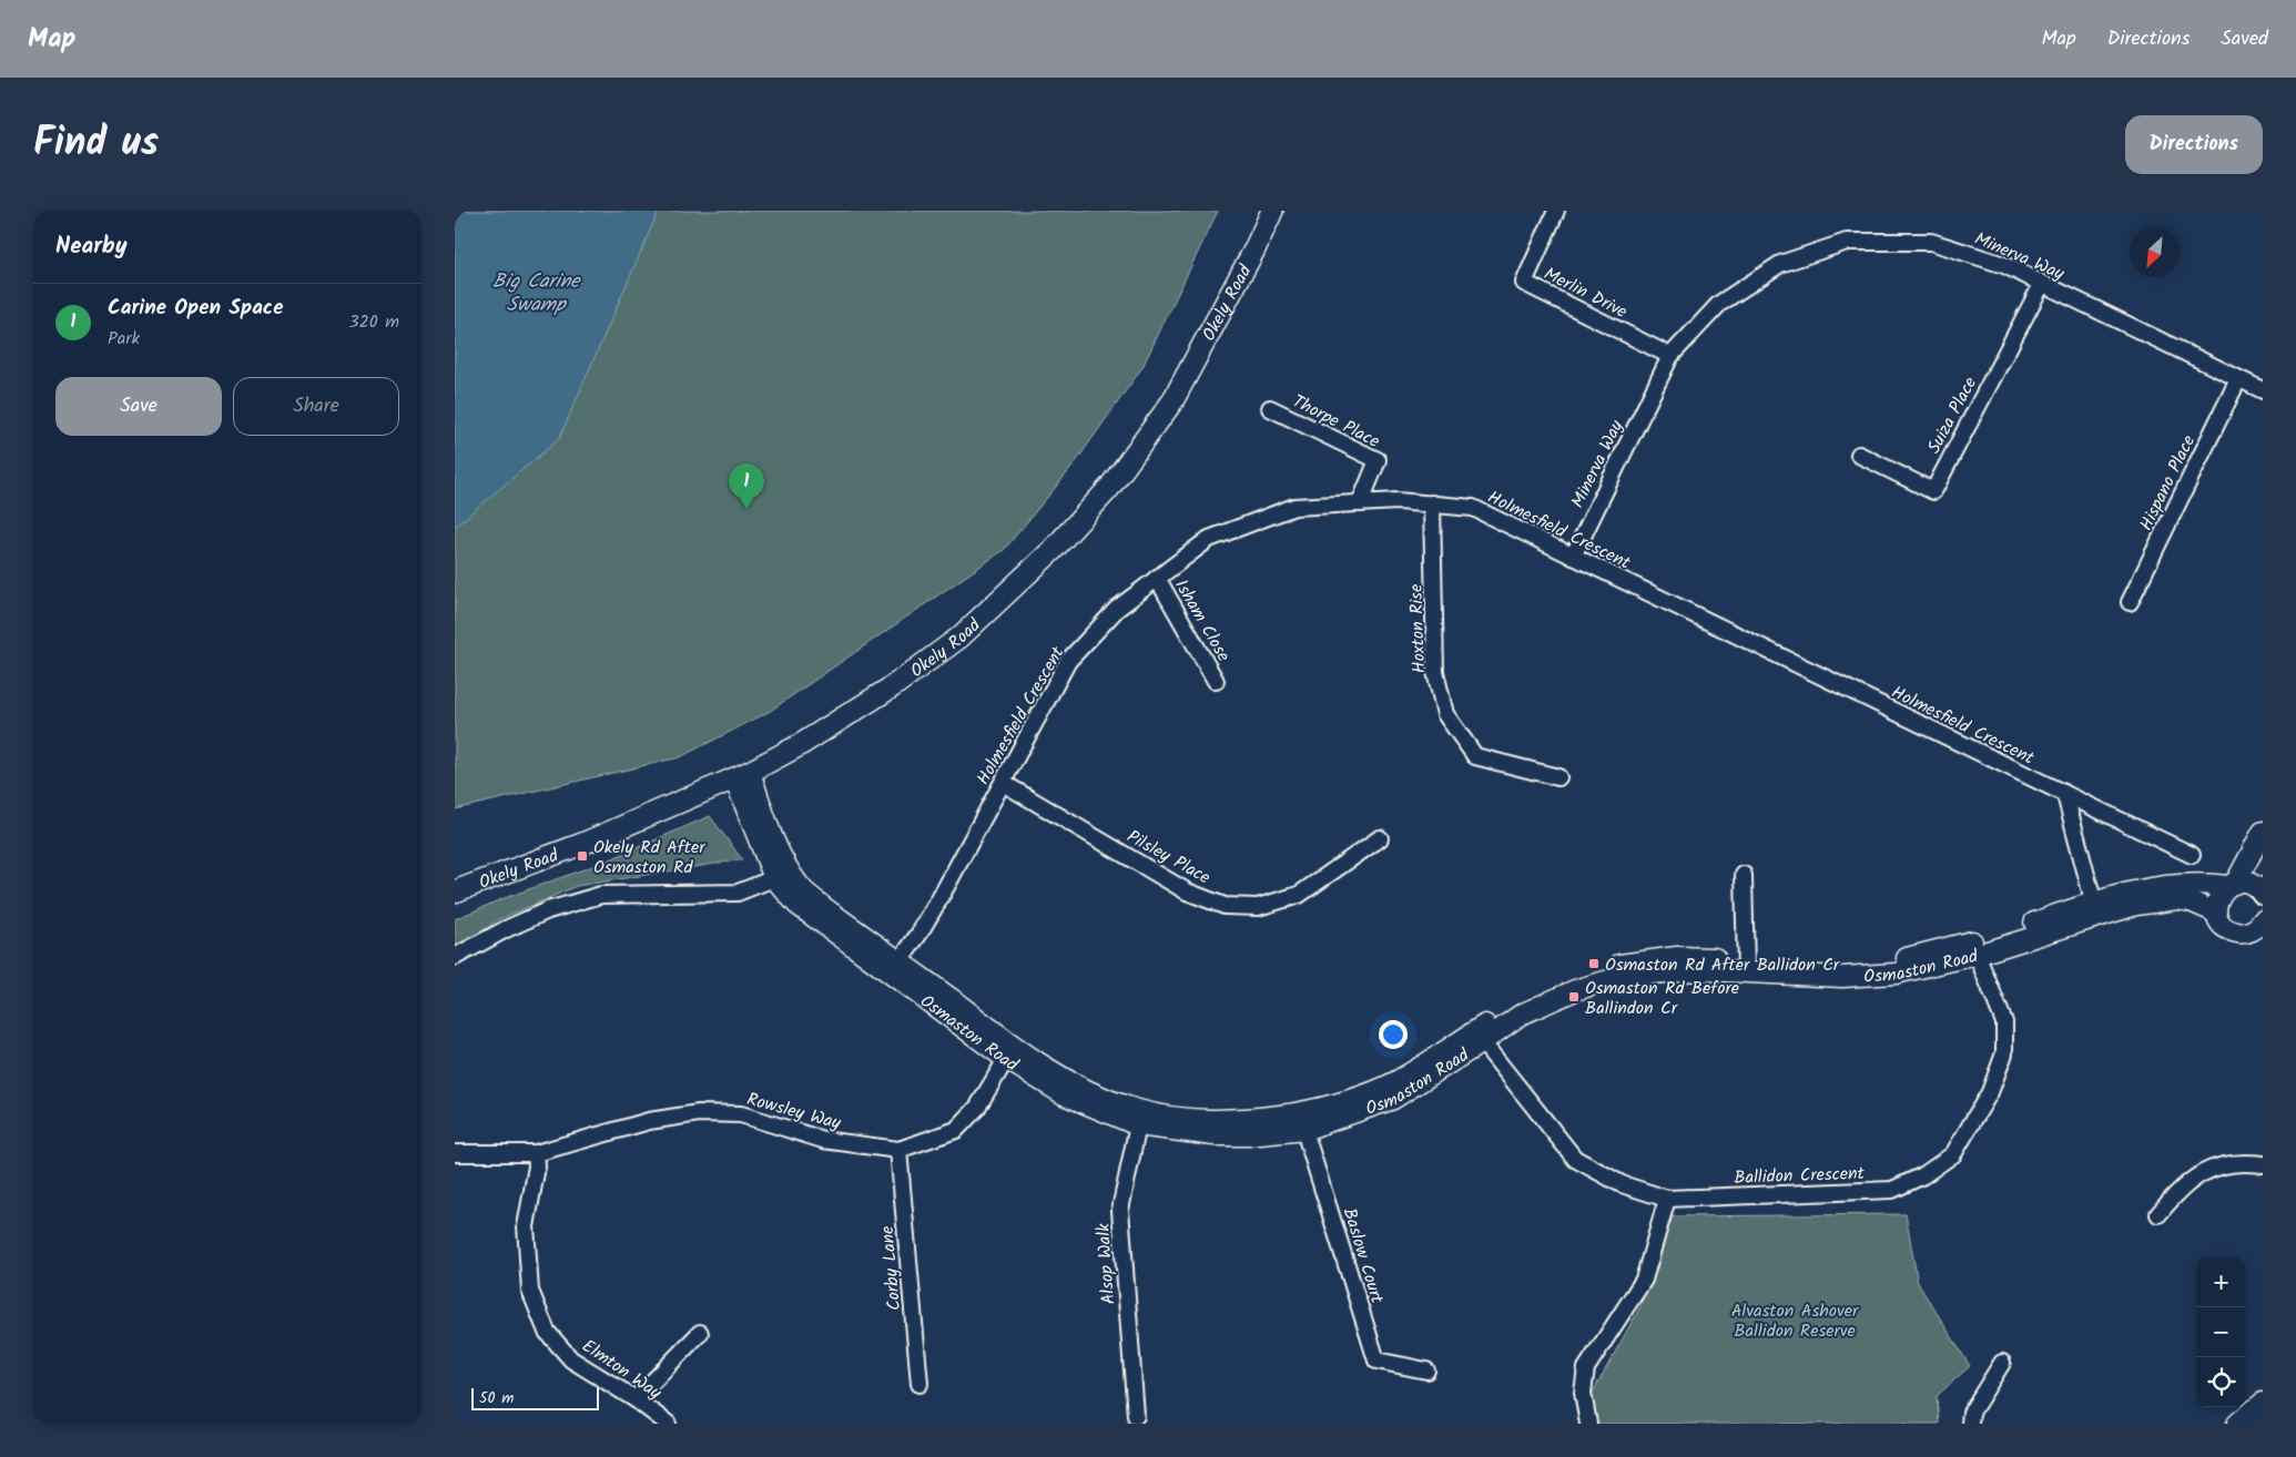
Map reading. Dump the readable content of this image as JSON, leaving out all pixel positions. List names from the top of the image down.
{
  "streets": {
    "main road": ["Okely Road"],
    "street": [
      "Minerva Way",
      "Merlin Drive",
      "Suiza Place",
      "Thorpe Place",
      "Hispano Place",
      "Holmesfield Crescent",
      "Isham Close",
      "Hoxton Rise",
      "Pilsley Place",
      "Osmaston Road",
      "Rowsley Way",
      "Ballidon Crescent",
      "Baslow Court",
      "Alsop Walk",
      "Corby Lane",
      "Elmton Way"
    ]
  },
  "crossings": [
    ["Minerva Way", "Merlin Drive"],
    ["Minerva Way", "Suiza Place"],
    ["Minerva Way", "Hispano Place"],
    ["Minerva Way", "Holmesfield Crescent"],
    ["Okely Road", "Osmaston Road"],
    ["Thorpe Place", "Holmesfield Crescent"],
    ["Holmesfield Crescent", "Isham Close"],
    ["Holmesfield Crescent", "Hoxton Rise"],
    ["Holmesfield Crescent", "Pilsley Place"],
    ["Holmesfield Crescent", "Osmaston Road"],
    ["Osmaston Road", "Rowsley Way"],
    ["Osmaston Road", "Ballidon Crescent"],
    ["Osmaston Road", "Baslow Court"],
    ["Osmaston Road", "Alsop Walk"],
    ["Rowsley Way", "Corby Lane"],
    ["Rowsley Way", "Elmton Way"]
  ],
  "water": ["Big Carine Swamp"],
  "parks": ["Alvaston Ashover Ballidon Reserve"],
  "places": {
    "transit": ["Okely Rd After Osmaston Rd", "Osmaston Rd After Ballidon Cr", "Osmaston Rd Before Ballindon Cr"]
  },
  "scale_bar": "50 m",
  "north": "bottom left",
  "page": {
    "header": "Map",
    "nav": ["Map", "Directions", "Saved"],
    "title": "Find us",
    "buttons": [
      "Directions",
      ["Save", "Share"]
    ],
    "heading": "Nearby",
    "list": [
      {
        "mark": "1",
        "name": "Carine Open Space",
        "note": "Park",
        "value": "320 m"
      }
    ],
    "pins": "1",
    "map_buttons": ["+", "−"],
    "scale": "50 m"
  }
}
